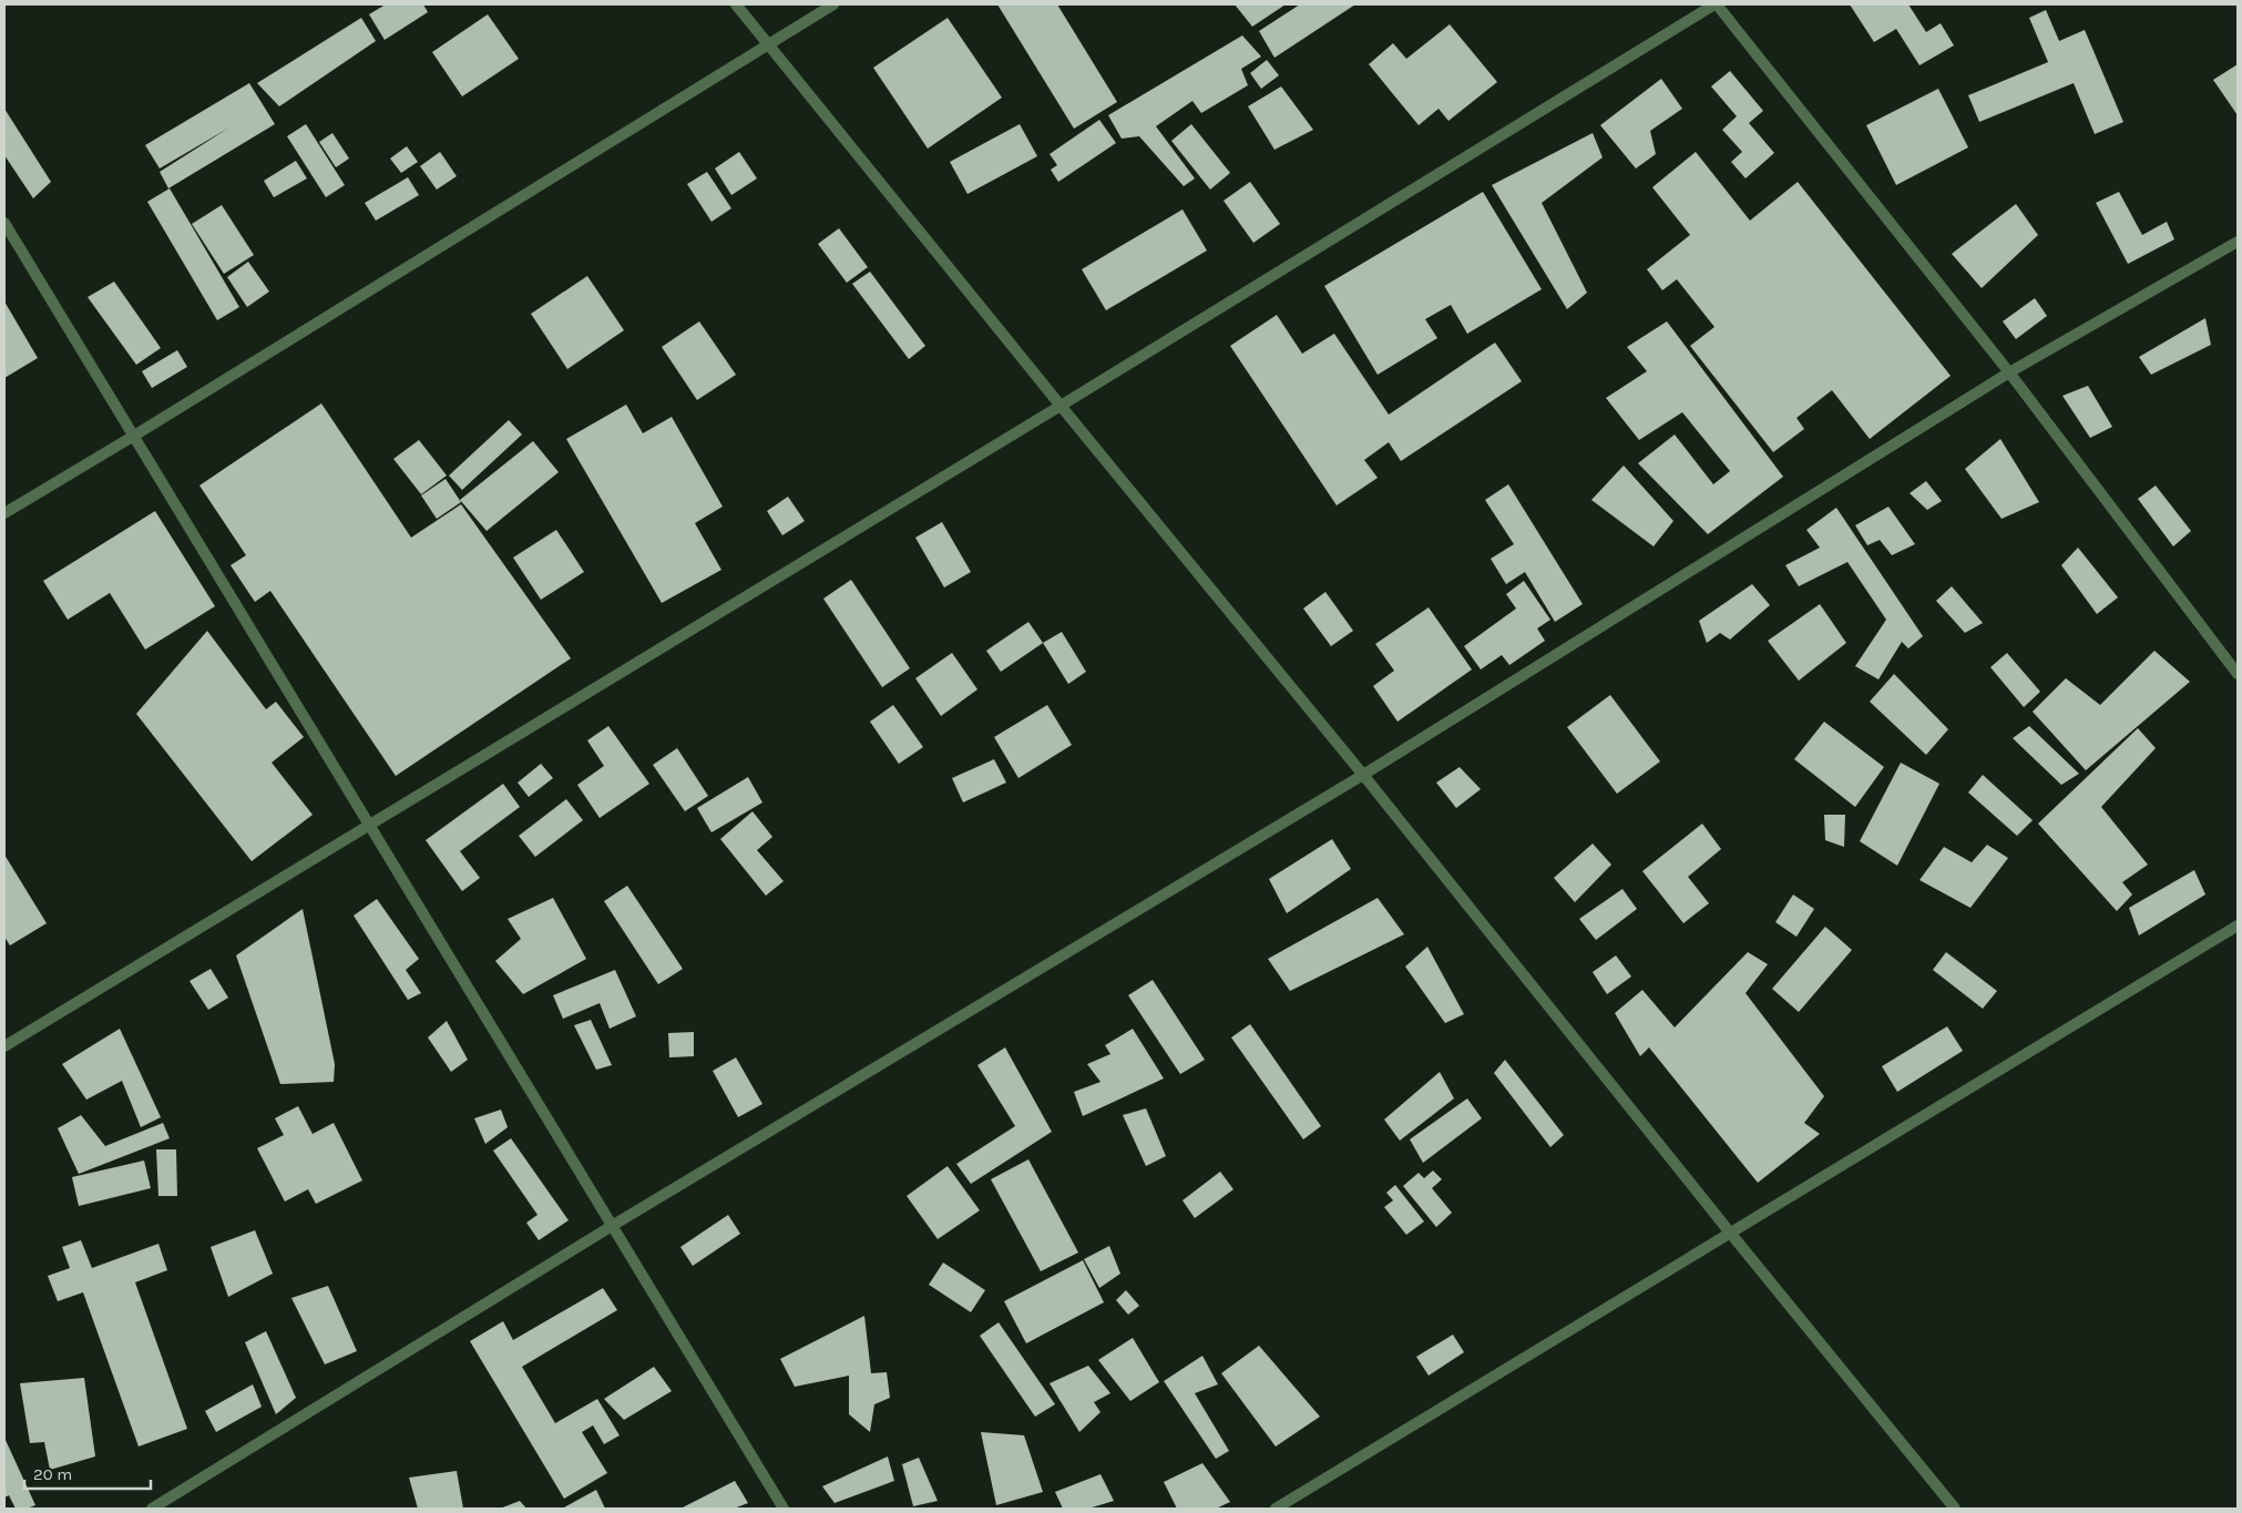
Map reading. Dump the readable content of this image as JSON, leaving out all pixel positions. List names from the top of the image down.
{
  "scale_bar": "20 m"
}
